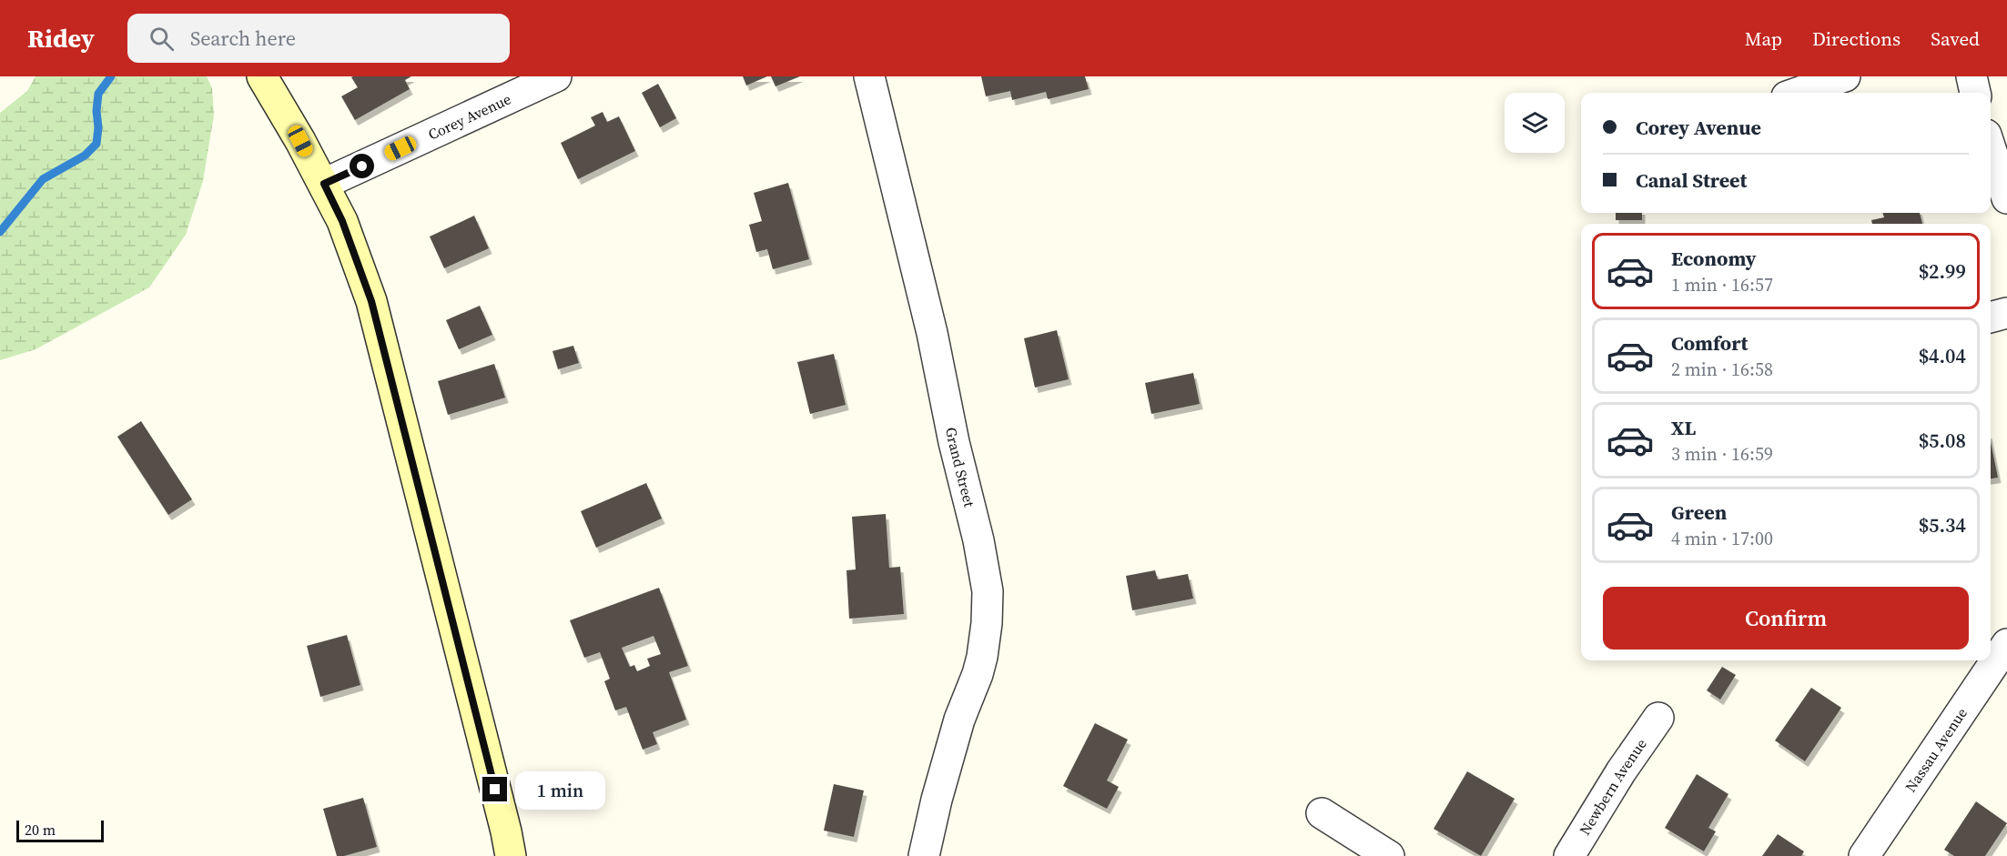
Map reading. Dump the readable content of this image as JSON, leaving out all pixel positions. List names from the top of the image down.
{
  "streets": {
    "street": [
      "Corey Avenue",
      "Grand Street",
      "Nassau Avenue",
      "Newbern Avenue"
    ]
  },
  "scale_bar": "20 m",
  "page": {
    "header": "Ridey",
    "search": "Search here",
    "nav": ["Map", "Directions", "Saved"],
    "banner": ["Corey Avenue", "Canal Street"],
    "list": [
      {
        "name": "Economy",
        "note": "1 min · 16:57",
        "value": "$2.99"
      },
      {
        "name": "Comfort",
        "note": "2 min · 16:58",
        "value": "$4.04"
      },
      {
        "name": "XL",
        "note": "3 min · 16:59",
        "value": "$5.08"
      },
      {
        "name": "Green",
        "note": "4 min · 17:00",
        "value": "$5.34"
      }
    ],
    "buttons": "Confirm",
    "bubble": "1 min",
    "scale": "20 m"
  }
}
